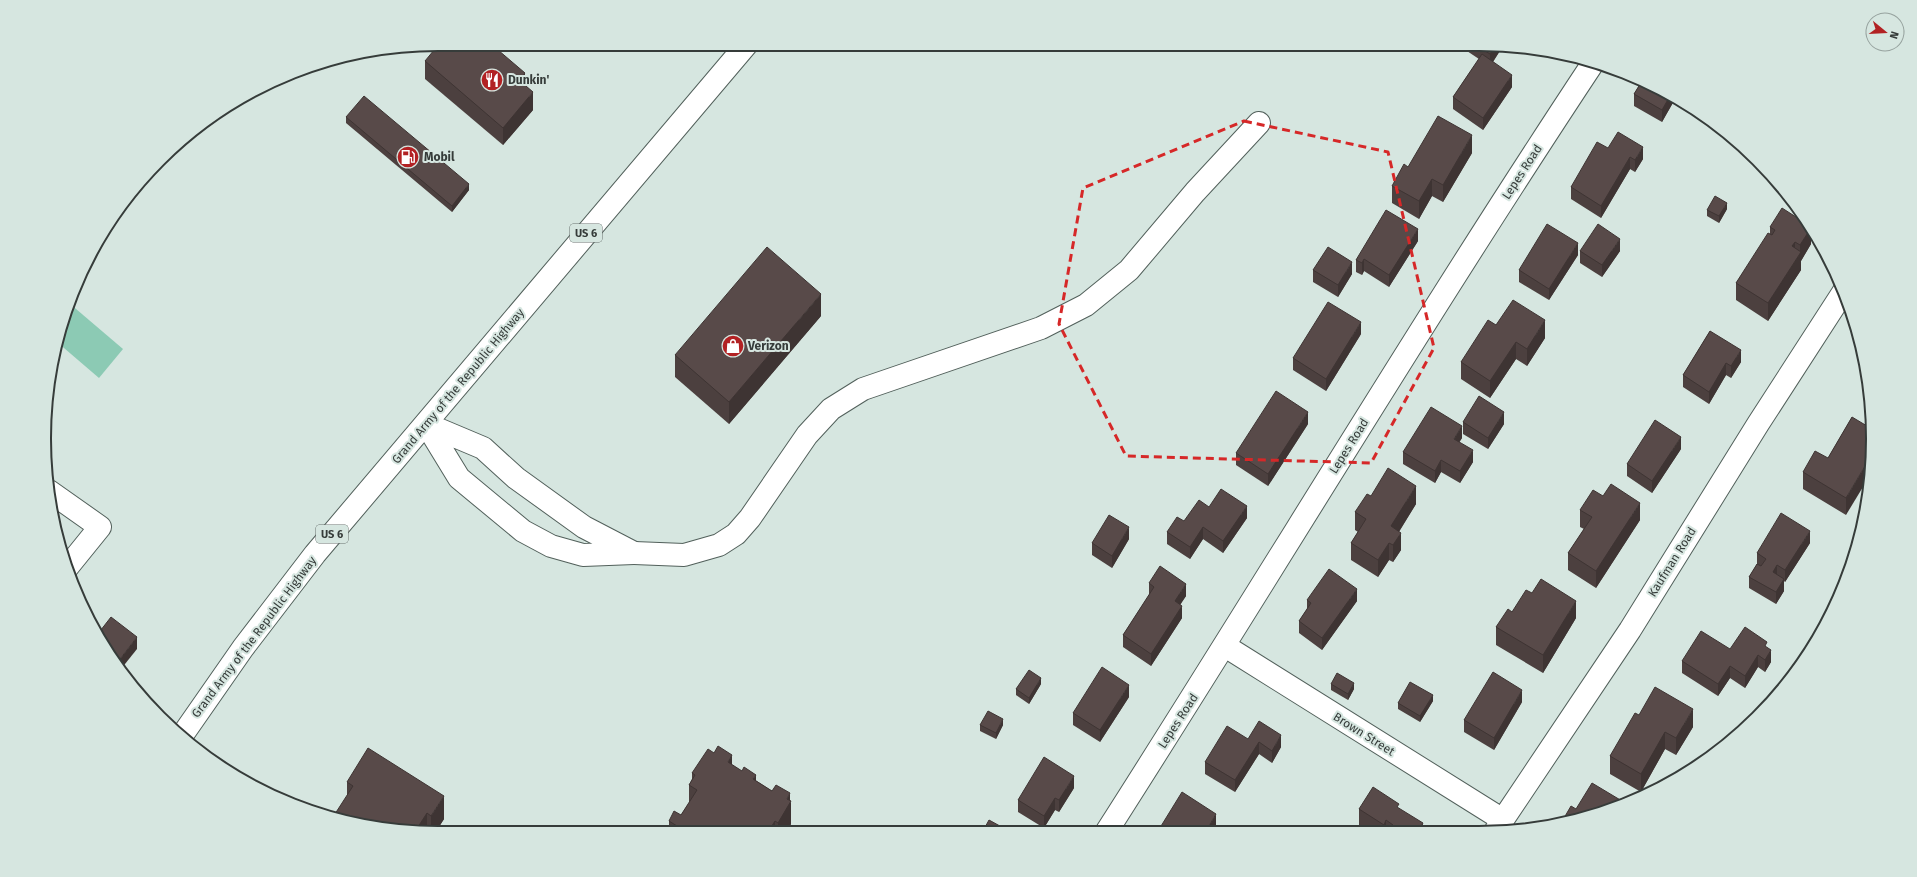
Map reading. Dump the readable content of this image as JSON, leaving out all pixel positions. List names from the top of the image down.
{
  "streets": {
    "street": [
      "Lepes Road",
      "US 6",
      "Grand Army of the Republic Highway",
      "Kaufman Road",
      "Brown Street"
    ]
  },
  "crossings": [
    ["Lepes Road", "Brown Street"],
    ["Kaufman Road", "Brown Street"]
  ],
  "places": {
    "restaurant": ["Dunkin'"],
    "fuel station": ["Mobil"],
    "shop": ["Verizon"]
  },
  "north": "right"
}
